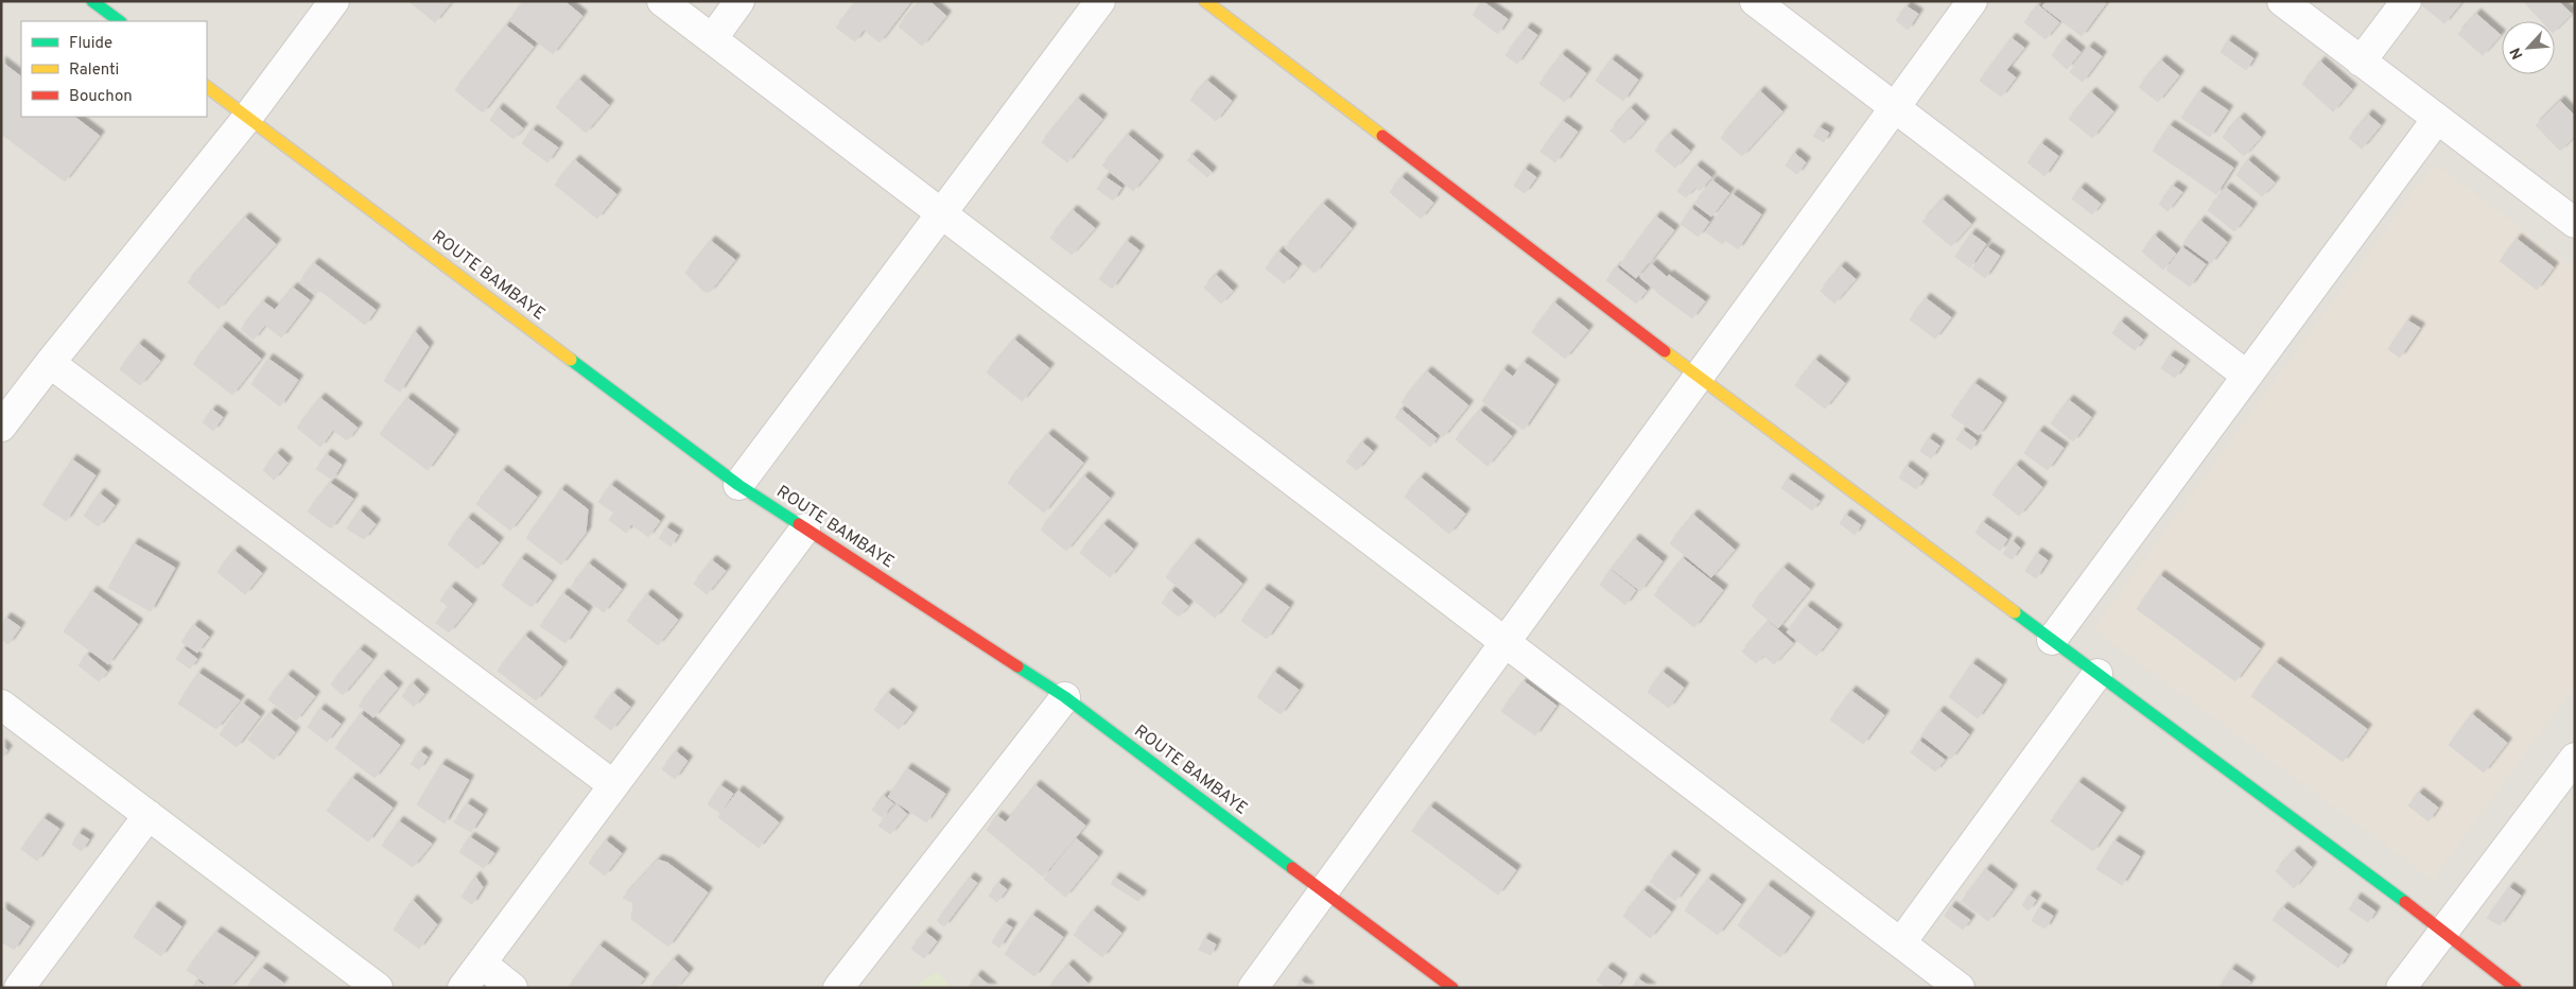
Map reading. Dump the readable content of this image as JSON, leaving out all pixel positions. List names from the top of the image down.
{
  "streets": {
    "street": ["ROUTE BAMBAYE"]
  },
  "legend": ["Fluide", "Ralenti", "Bouchon"],
  "north": "bottom left"
}
